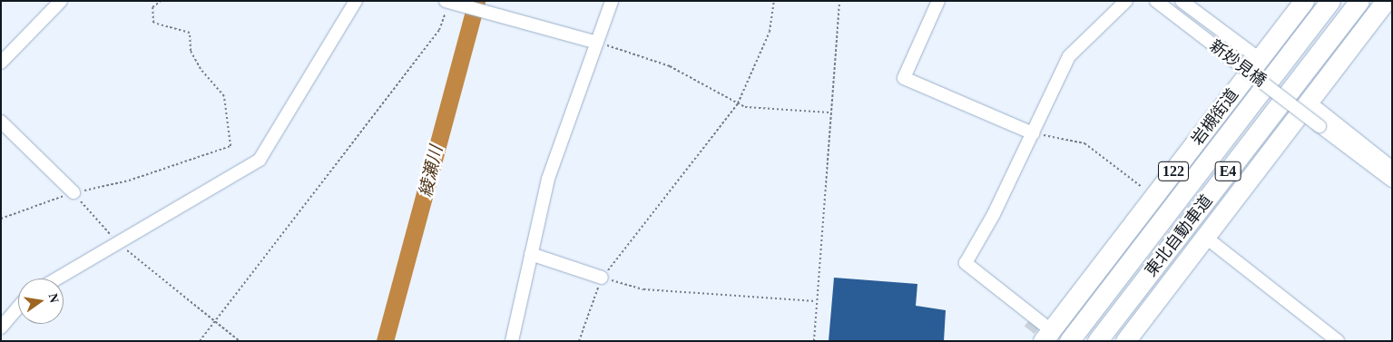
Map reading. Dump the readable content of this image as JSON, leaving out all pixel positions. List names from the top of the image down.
{
  "streets": {
    "highway": [
      "岩槻街道",
      "122",
      "E4",
      "東北自動車道"
    ],
    "street": ["新妙見橋"]
  },
  "water": ["綾瀬川"],
  "north": "right"
}
